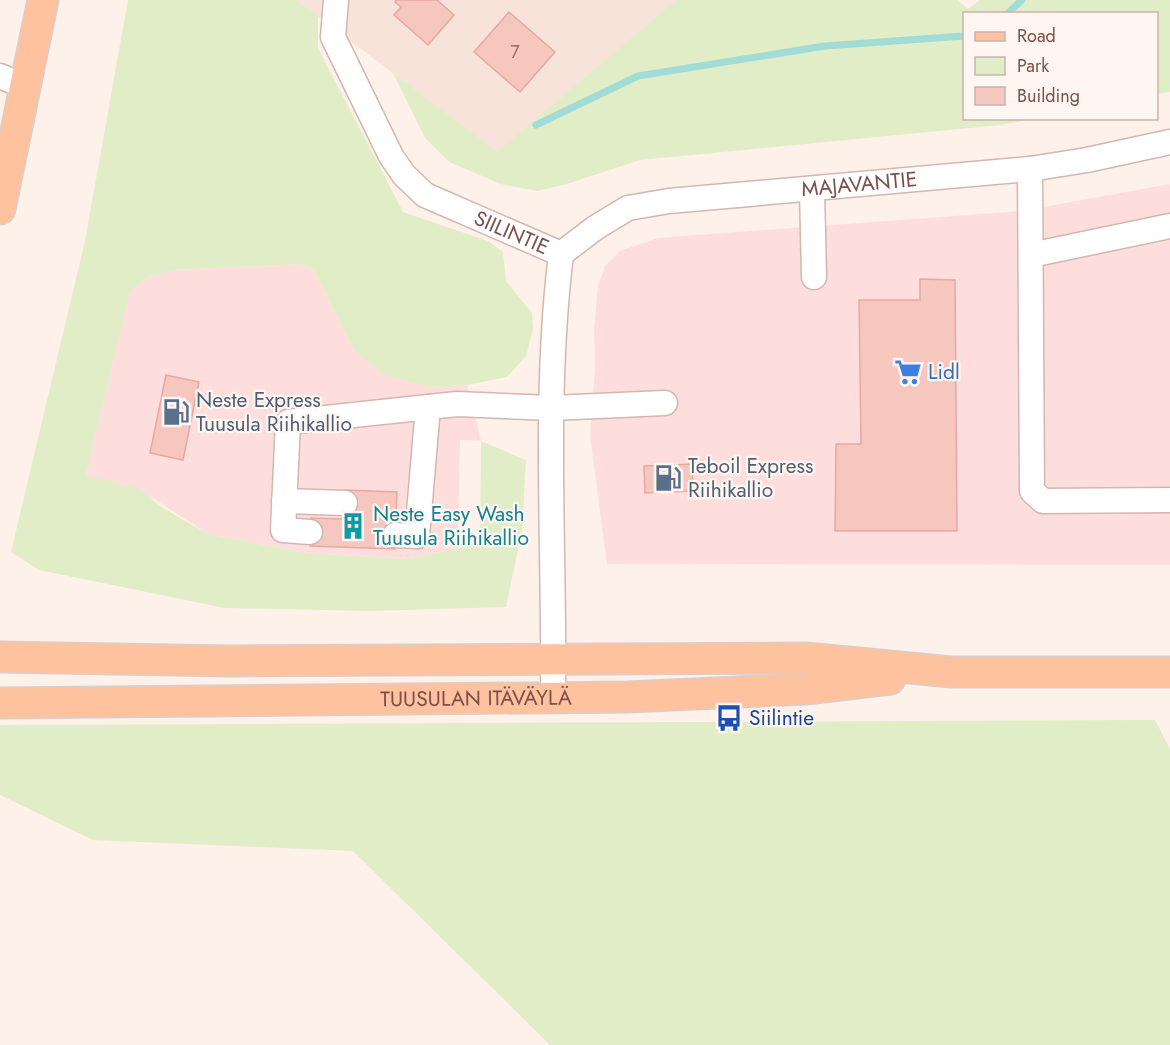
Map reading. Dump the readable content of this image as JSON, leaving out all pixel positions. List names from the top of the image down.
{
  "streets": {
    "main road": ["TUUSULAN ITÄVÄYLÄ"],
    "street": ["MAJAVANTIE", "SIILINTIE"]
  },
  "crossings": [
    ["MAJAVANTIE", "SIILINTIE"],
    ["SIILINTIE", "TUUSULAN ITÄVÄYLÄ"]
  ],
  "places": {
    "supermarket": ["Lidl"],
    "fuel station": ["Neste Express Tuusula Riihikallio", "Teboil Express Riihikallio"],
    "building": ["Neste Easy Wash Tuusula Riihikallio"],
    "bus stop": ["Siilintie"]
  },
  "house_numbers": ["7"],
  "legend": ["Road", "Park", "Building"]
}
